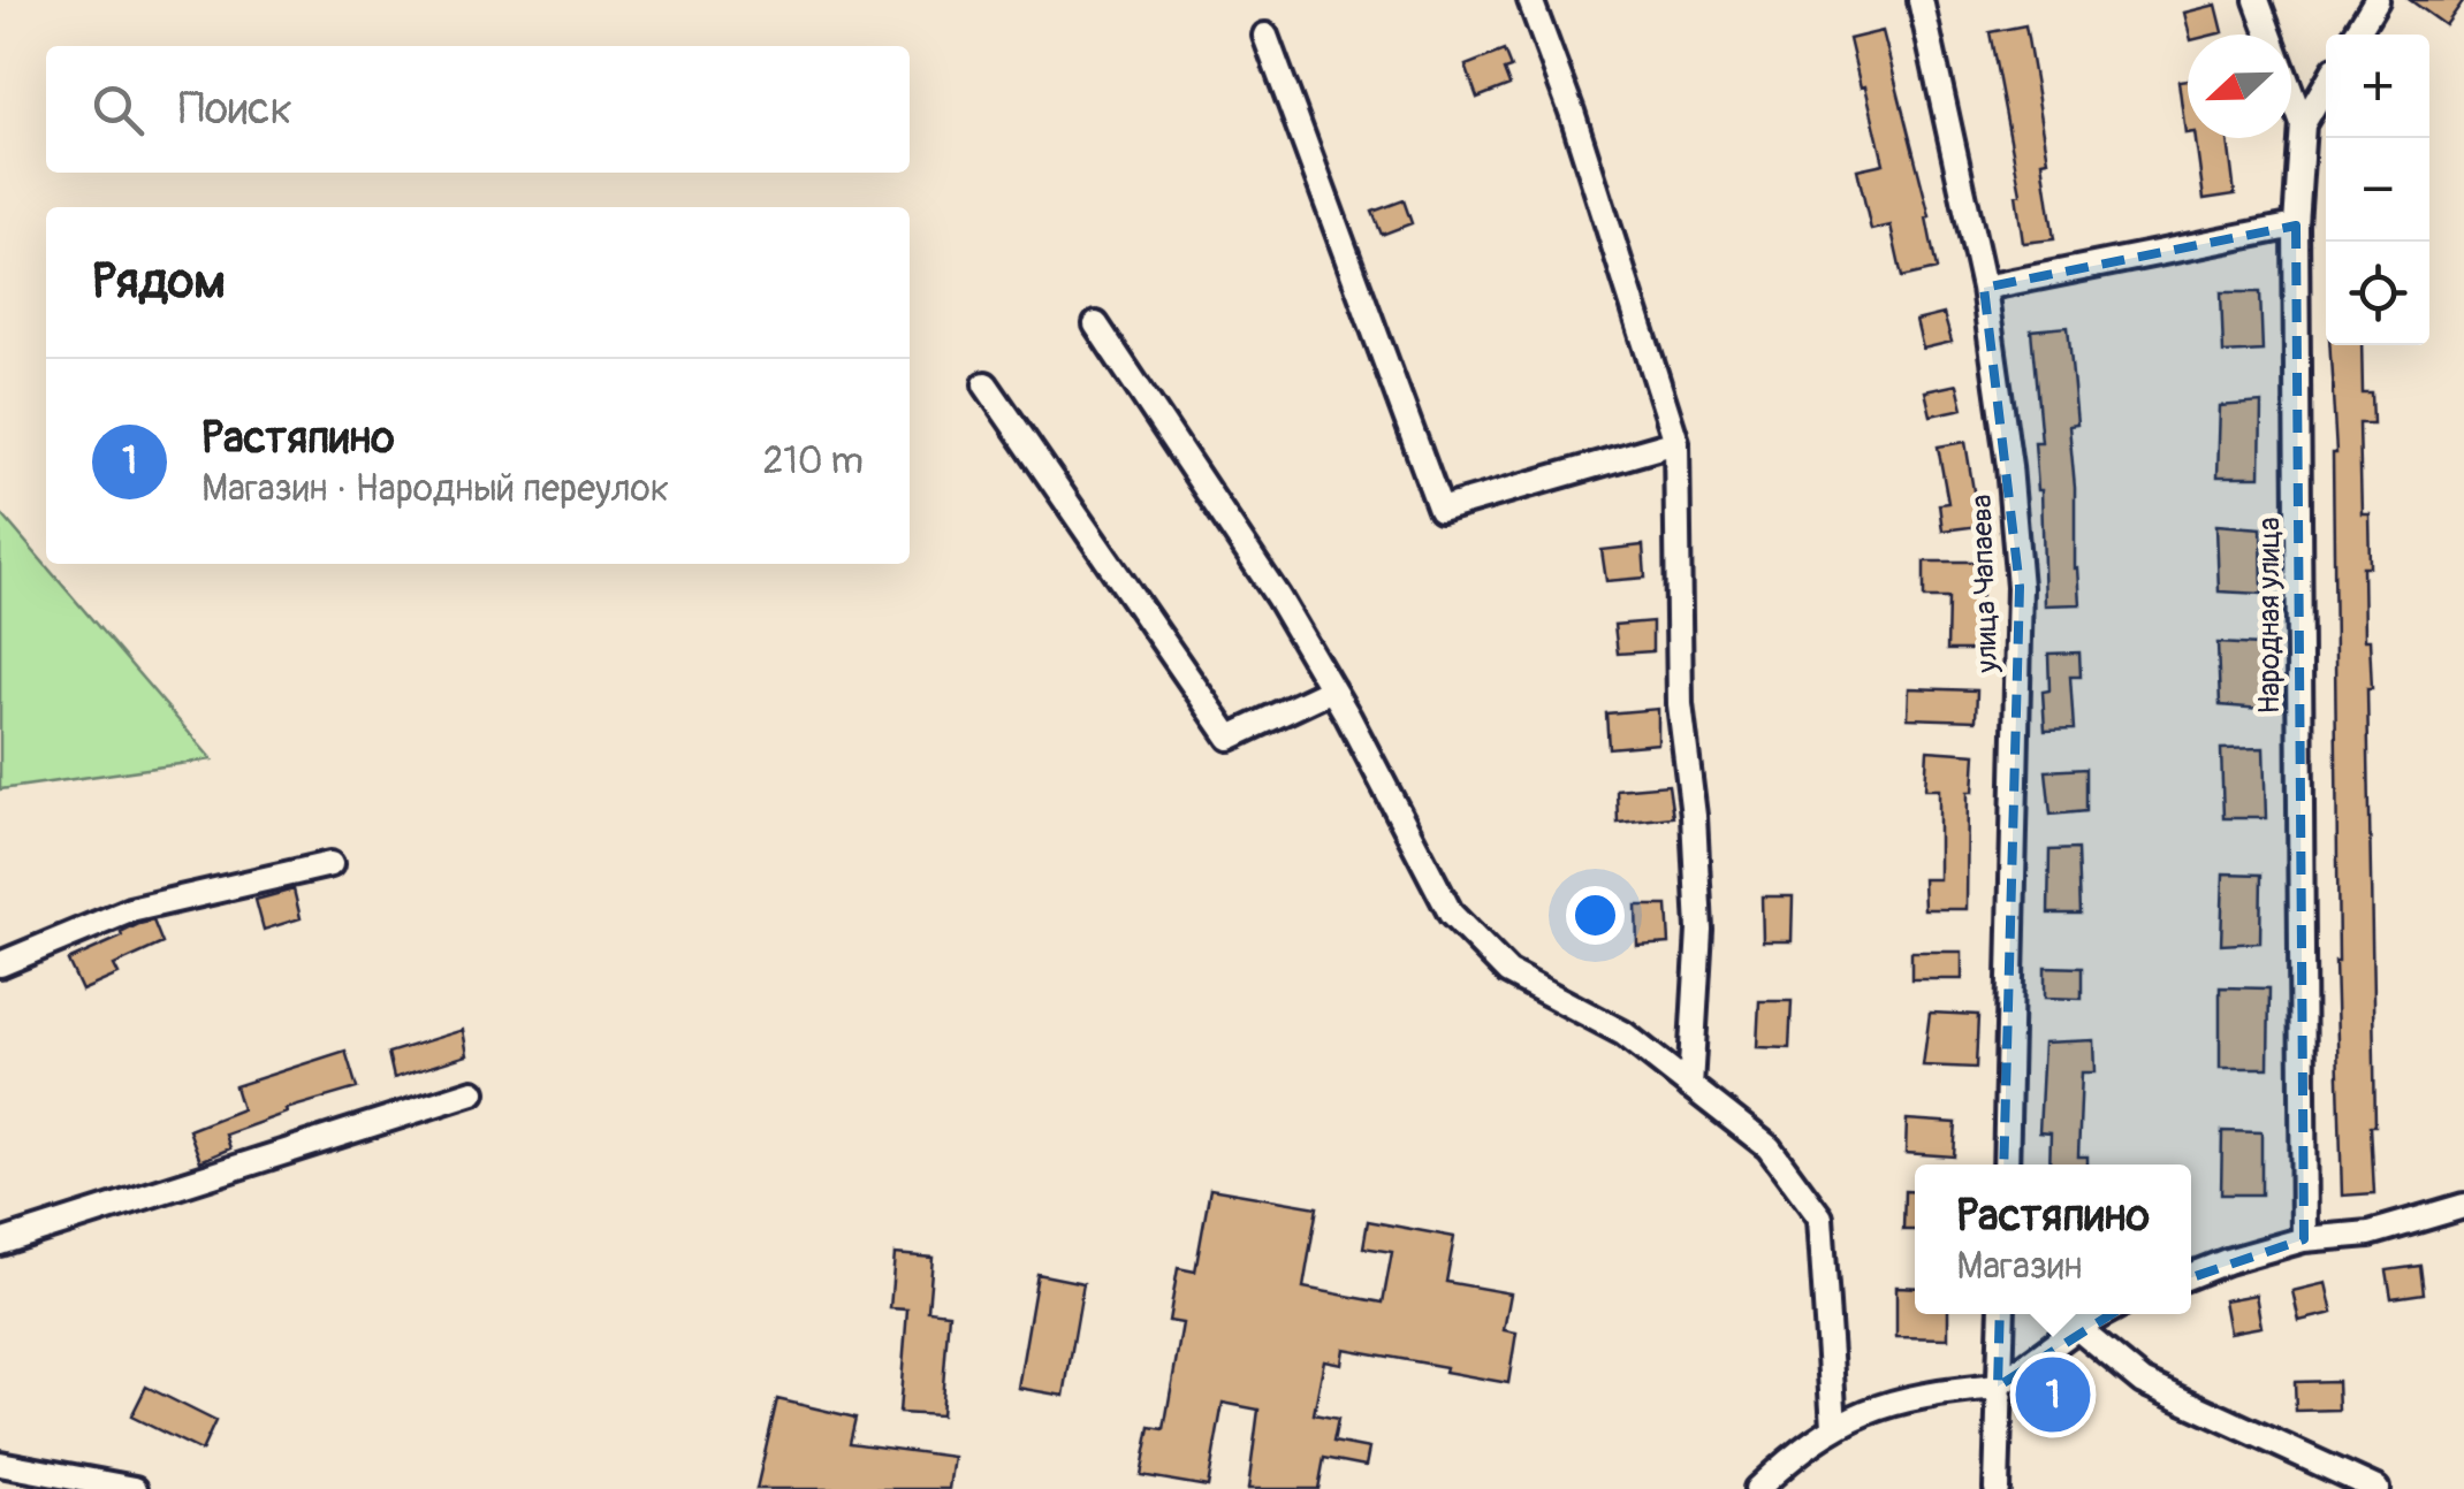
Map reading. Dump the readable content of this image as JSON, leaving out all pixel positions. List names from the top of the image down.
{
  "streets": {
    "street": ["улица Чапаева", "Народная улица"]
  },
  "north": "left",
  "page": {
    "map_buttons": ["+", "−"],
    "search": "Поиск",
    "heading": "Рядом",
    "list": [
      {
        "mark": "1",
        "name": "Растяпино",
        "note": "Магазин · Народный переулок",
        "value": "210 m"
      }
    ],
    "popup": ["Растяпино", "Магазин"],
    "pins": "1"
  }
}
